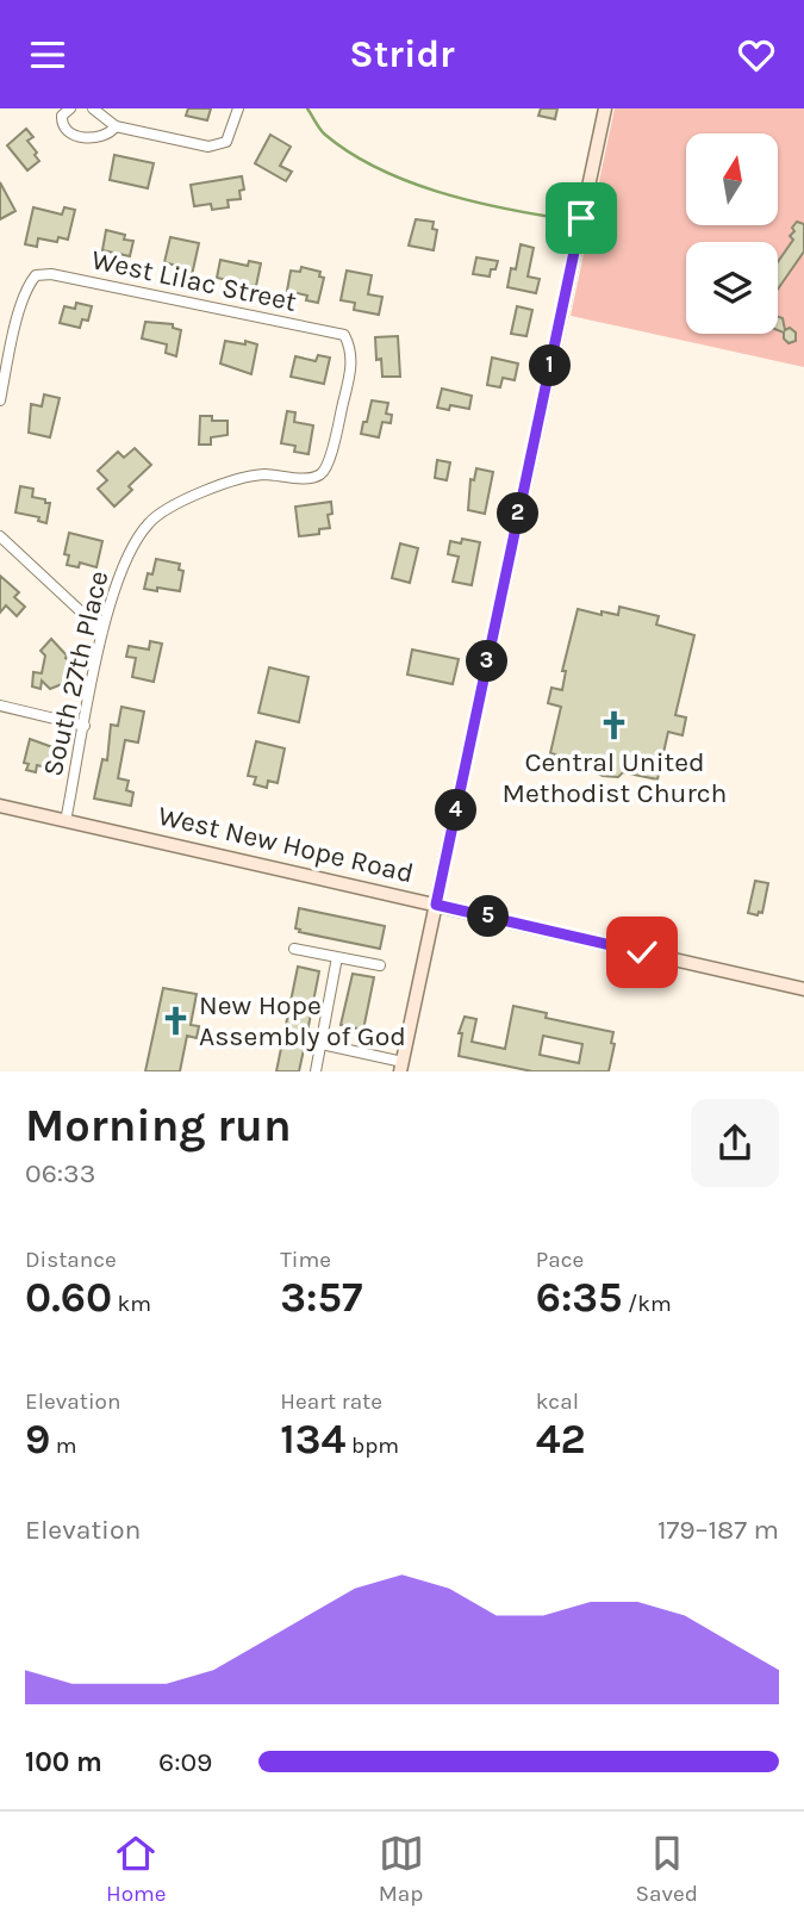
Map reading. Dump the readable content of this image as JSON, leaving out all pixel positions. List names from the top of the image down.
{
  "streets": {
    "street": ["West Lilac Street", "South 27th Place", "West New Hope Road"]
  },
  "crossings": [
    ["West Lilac Street", "South 27th Place"],
    ["South 27th Place", "West New Hope Road"]
  ],
  "places": {
    "church": ["Central United Methodist Church", "New Hope Assembly of God"]
  },
  "north": "top",
  "page": {
    "header": "Stridr",
    "pins": [
      "1",
      "2",
      "3",
      "4",
      "5"
    ],
    "heading": ["Morning run", "06:33"],
    "stats": [
      ["Distance", "0.60 km"],
      ["Time", "3:57"],
      ["Pace", "6:35 /km"],
      ["Elevation", "9 m"],
      ["Heart rate", "134 bpm"],
      ["kcal", "42"]
    ],
    "chart": ["Elevation", "179–187 m"],
    "list": [
      {
        "name": "100 m",
        "note": "6:09"
      }
    ],
    "tabs": ["Home", "Map", "Saved"]
  }
}
